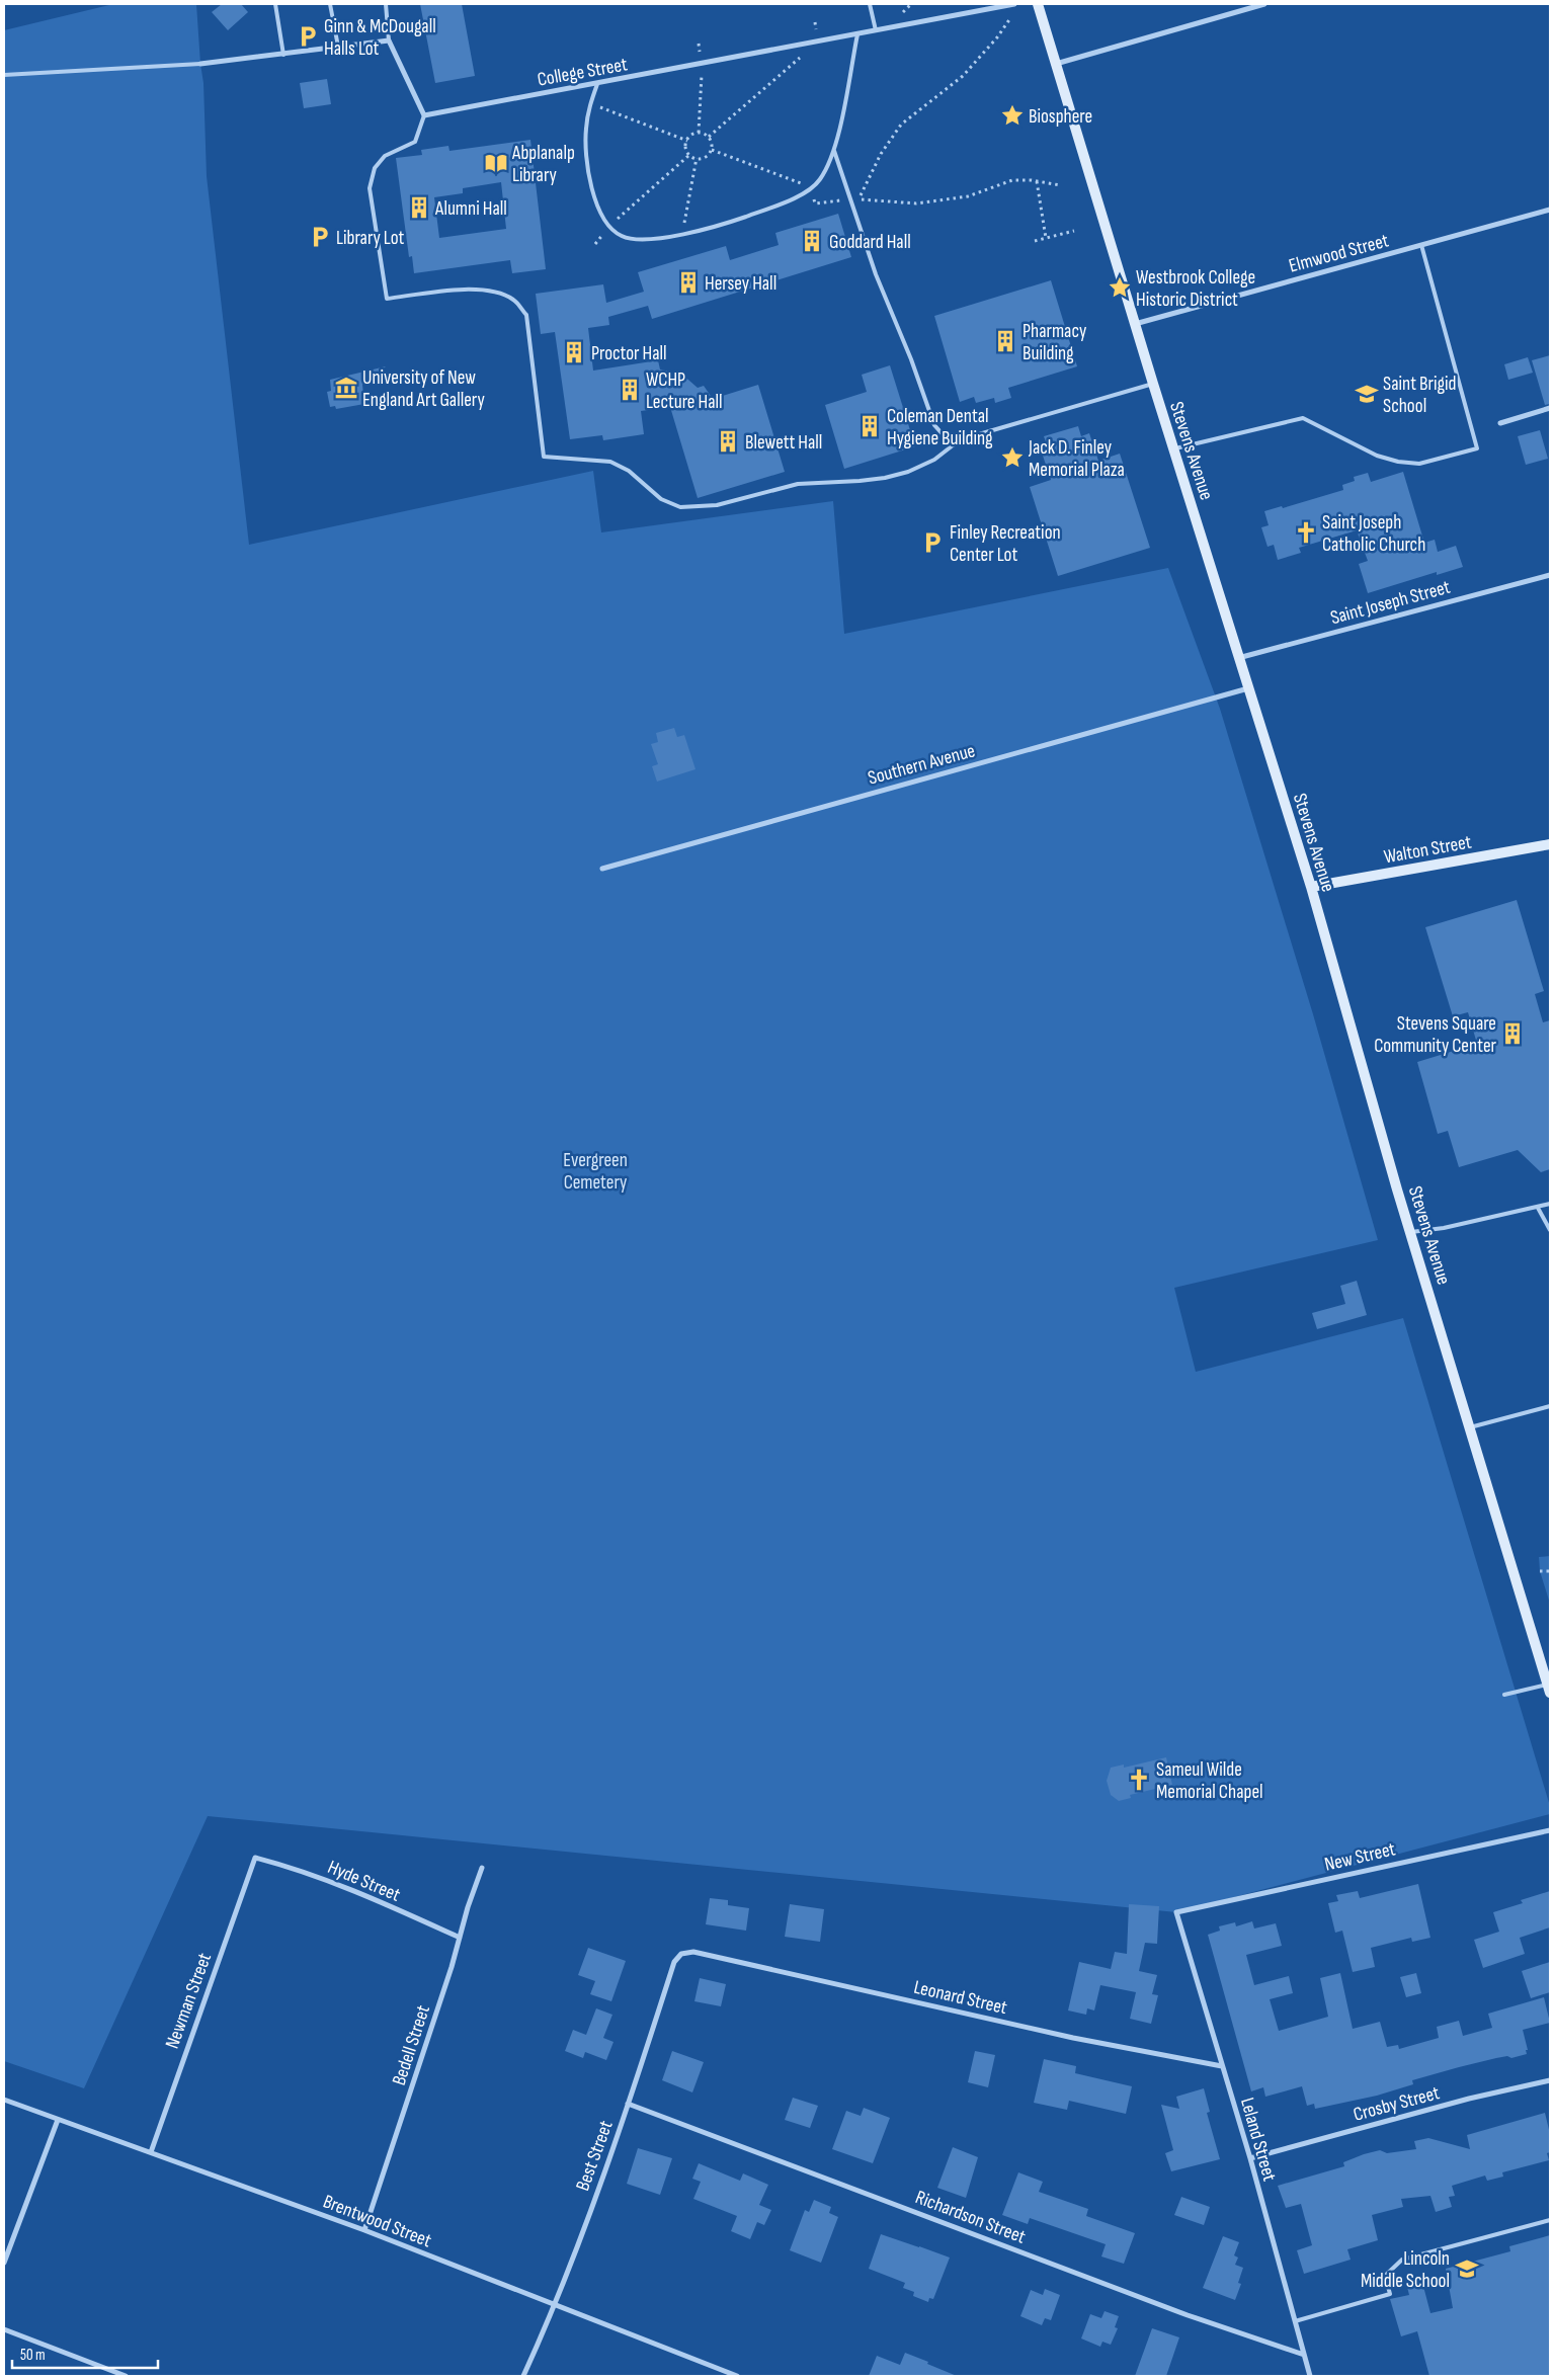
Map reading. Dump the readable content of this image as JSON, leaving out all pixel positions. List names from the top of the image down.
{
  "streets": {
    "main road": ["Stevens Avenue", "Walton Street"],
    "street": [
      "College Street",
      "Elmwood Street",
      "Saint Joseph Street",
      "Southern Avenue",
      "New Street",
      "Hyde Street",
      "Leonard Street",
      "Newman Street",
      "Bedell Street",
      "Crosby Street",
      "Leland Street",
      "Best Street",
      "Richardson Street",
      "Brentwood Street"
    ]
  },
  "crossings": [
    ["Elmwood Street", "Stevens Avenue"],
    ["Stevens Avenue", "Saint Joseph Street"],
    ["Stevens Avenue", "Southern Avenue"],
    ["Stevens Avenue", "Walton Street"],
    ["New Street", "Leland Street"],
    ["Hyde Street", "Newman Street"],
    ["Hyde Street", "Bedell Street"],
    ["Leonard Street", "Leland Street"],
    ["Leonard Street", "Best Street"],
    ["Newman Street", "Brentwood Street"],
    ["Bedell Street", "Brentwood Street"],
    ["Crosby Street", "Leland Street"],
    ["Leland Street", "Richardson Street"],
    ["Best Street", "Richardson Street"],
    ["Best Street", "Brentwood Street"]
  ],
  "parks": ["Evergreen Cemetery"],
  "places": {
    "parking": ["Ginn & McDougall Halls Lot", "Library Lot", "Finley Recreation Center Lot"],
    "place": ["Biosphere", "Westbrook College Historic District", "Jack D. Finley Memorial Plaza"],
    "library": ["Abplanalp Library"],
    "building": [
      "Alumni Hall",
      "Goddard Hall",
      "Hersey Hall",
      "Pharmacy Building",
      "Proctor Hall",
      "WCHP Lecture Hall",
      "Coleman Dental Hygiene Building",
      "Blewett Hall",
      "Stevens Square Community Center"
    ],
    "museum": ["University of New England Art Gallery"],
    "school or university": ["Saint Brigid School", "Lincoln Middle School"],
    "church": ["Saint Joseph Catholic Church", "Sameul Wilde Memorial Chapel"]
  },
  "scale_bar": "50 m"
}
